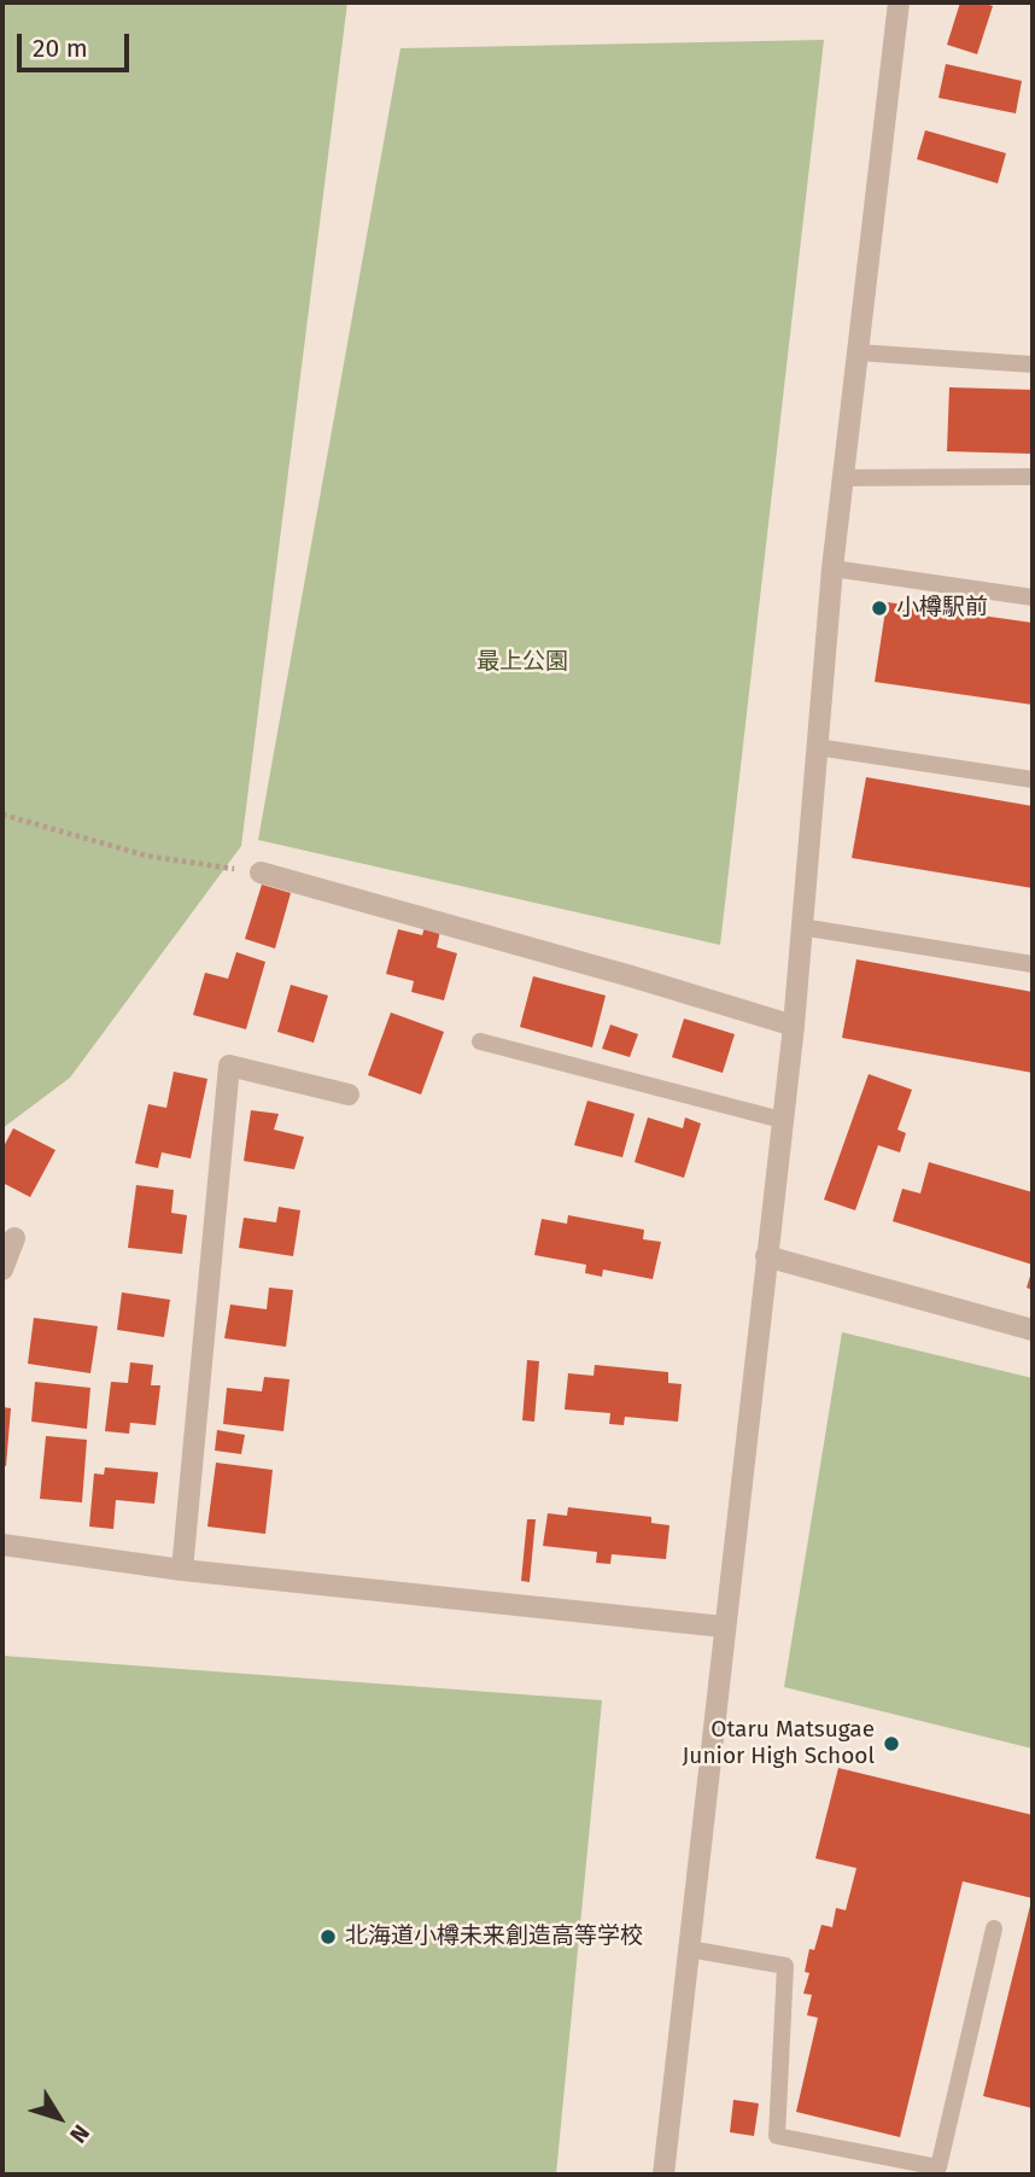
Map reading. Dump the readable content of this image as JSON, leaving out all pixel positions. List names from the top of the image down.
{
  "parks": ["最上公園"],
  "places": ["小樽駅前", "Otaru Matsugae Junior High School", "北海道小樽未来創造高等学校"],
  "scale_bar": "20 m",
  "north": "bottom right"
}
